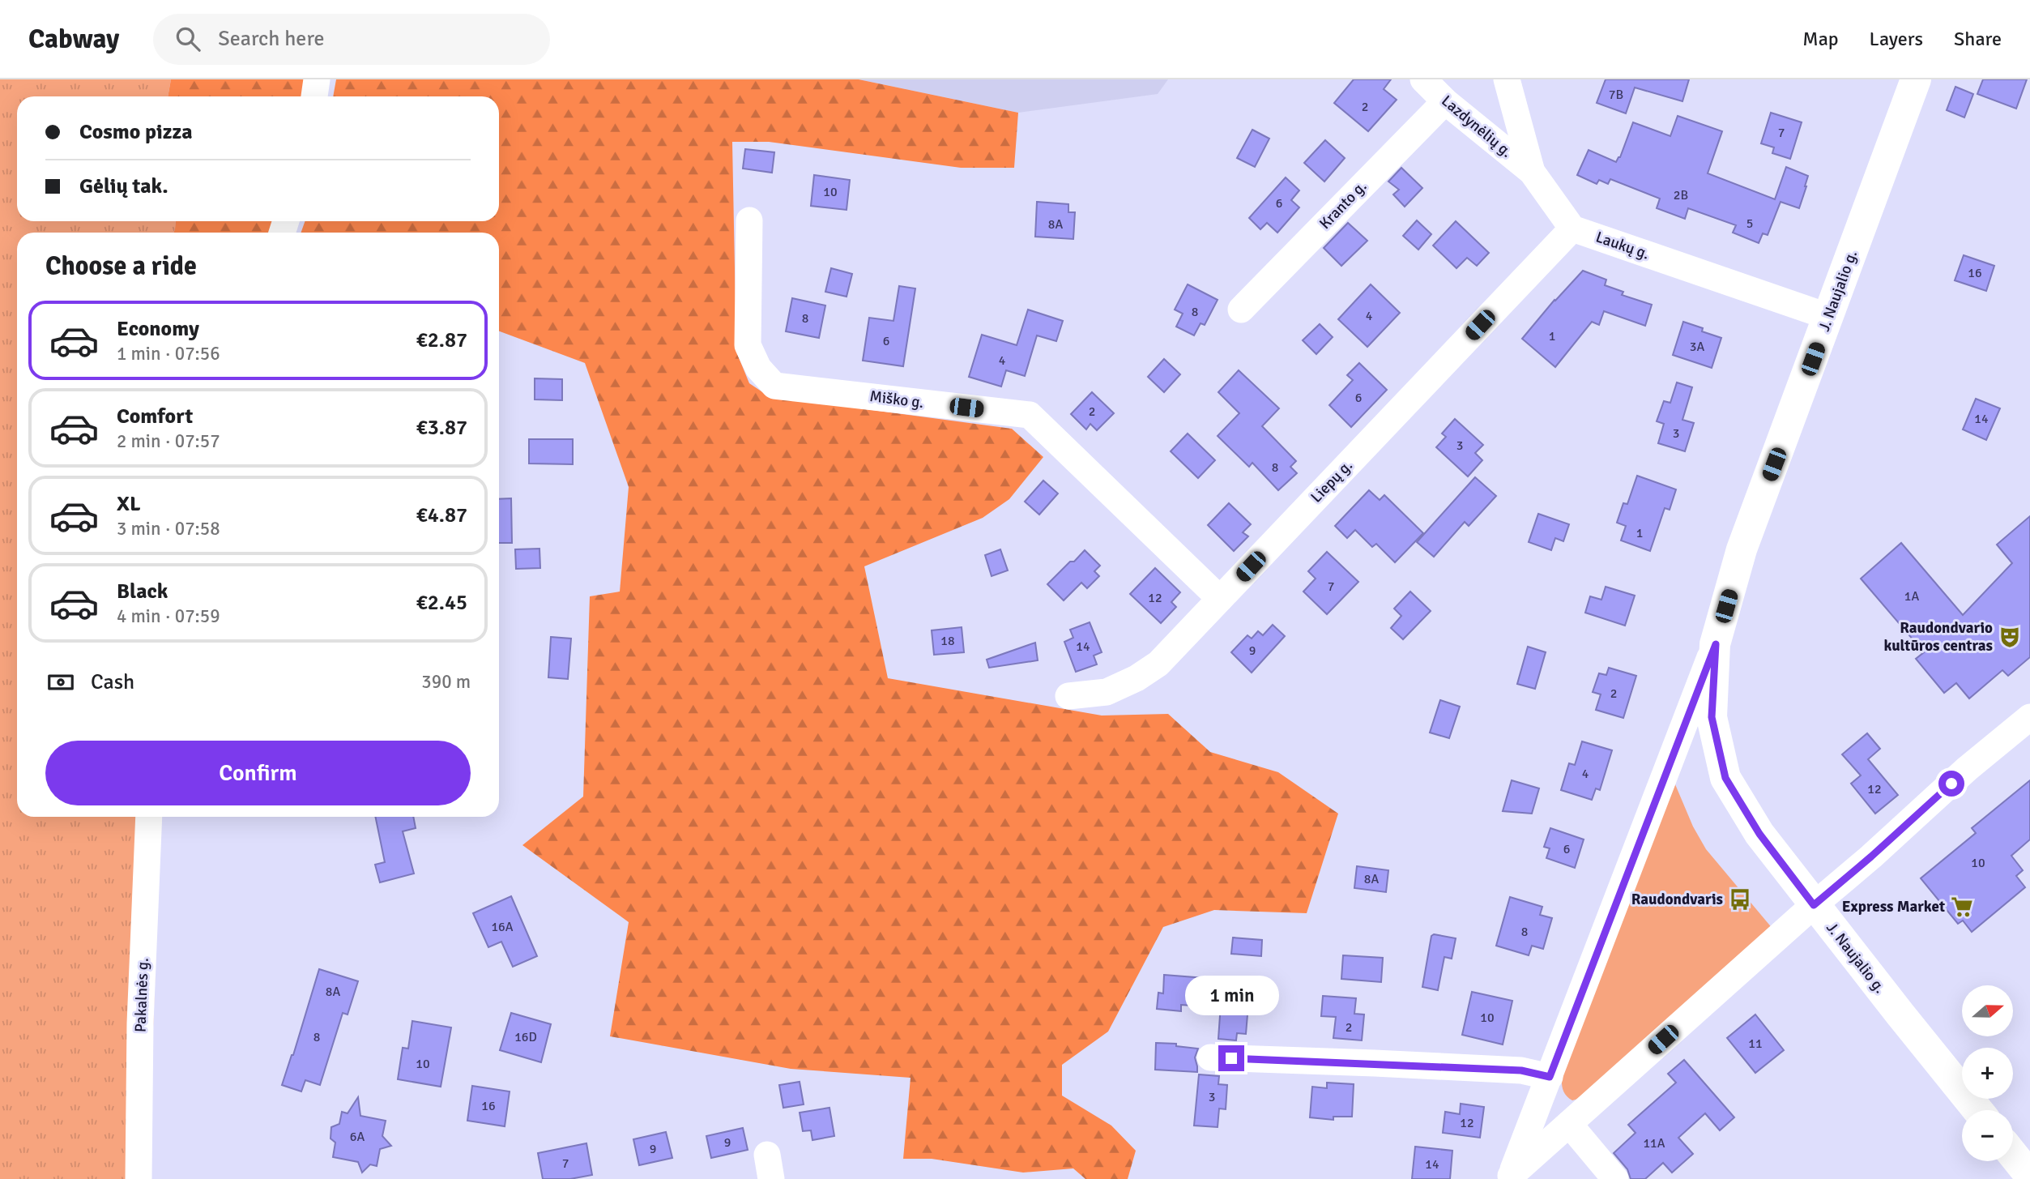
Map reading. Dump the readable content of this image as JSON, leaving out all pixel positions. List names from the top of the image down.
{
  "streets": {
    "main road": ["J. Naujalio g."],
    "street": [
      "Lazdynėlių g.",
      "Kranto g.",
      "Laukų g.",
      "Miško g.",
      "Liepų g.",
      "Pakalnės g."
    ]
  },
  "crossings": [
    ["Lazdynėlių g.", "Kranto g."],
    ["Laukų g.", "J. Naujalio g."],
    ["Laukų g.", "Liepų g."],
    ["Miško g.", "Liepų g."]
  ],
  "places": {
    "theatre": ["Raudondvario kultūros centras"],
    "bus stop": ["Raudondvaris"],
    "supermarket": ["Express Market"]
  },
  "house_numbers": [
    "7B",
    "2",
    "7",
    "10",
    "2B",
    "6",
    "5",
    "8A",
    "16",
    "8",
    "4",
    "8",
    "1",
    "6",
    "3A",
    "4",
    "6",
    "2",
    "14",
    "3",
    "3",
    "8",
    "1",
    "7",
    "1A",
    "12",
    "18",
    "14",
    "9",
    "2",
    "4",
    "12",
    "6",
    "10",
    "8A",
    "16A",
    "8",
    "8A",
    "10",
    "2",
    "8",
    "16D",
    "11",
    "10",
    "3",
    "16",
    "12",
    "6A",
    "9",
    "11A",
    "9",
    "7",
    "14"
  ],
  "north": "right",
  "page": {
    "header": "Cabway",
    "search": "Search here",
    "nav": ["Map", "Layers", "Share"],
    "banner": ["Cosmo pizza", "Gėlių tak."],
    "heading": "Choose a ride",
    "list": [
      {
        "name": "Economy",
        "note": "1 min · 07:56",
        "value": "€2.87"
      },
      {
        "name": "Comfort",
        "note": "2 min · 07:57",
        "value": "€3.87"
      },
      {
        "name": "XL",
        "note": "3 min · 07:58",
        "value": "€4.87"
      },
      {
        "name": "Black",
        "note": "4 min · 07:59",
        "value": "€2.45"
      }
    ],
    "pay": ["Cash", "390 m"],
    "buttons": "Confirm",
    "bubble": "1 min",
    "map_buttons": ["+", "−"]
  }
}
